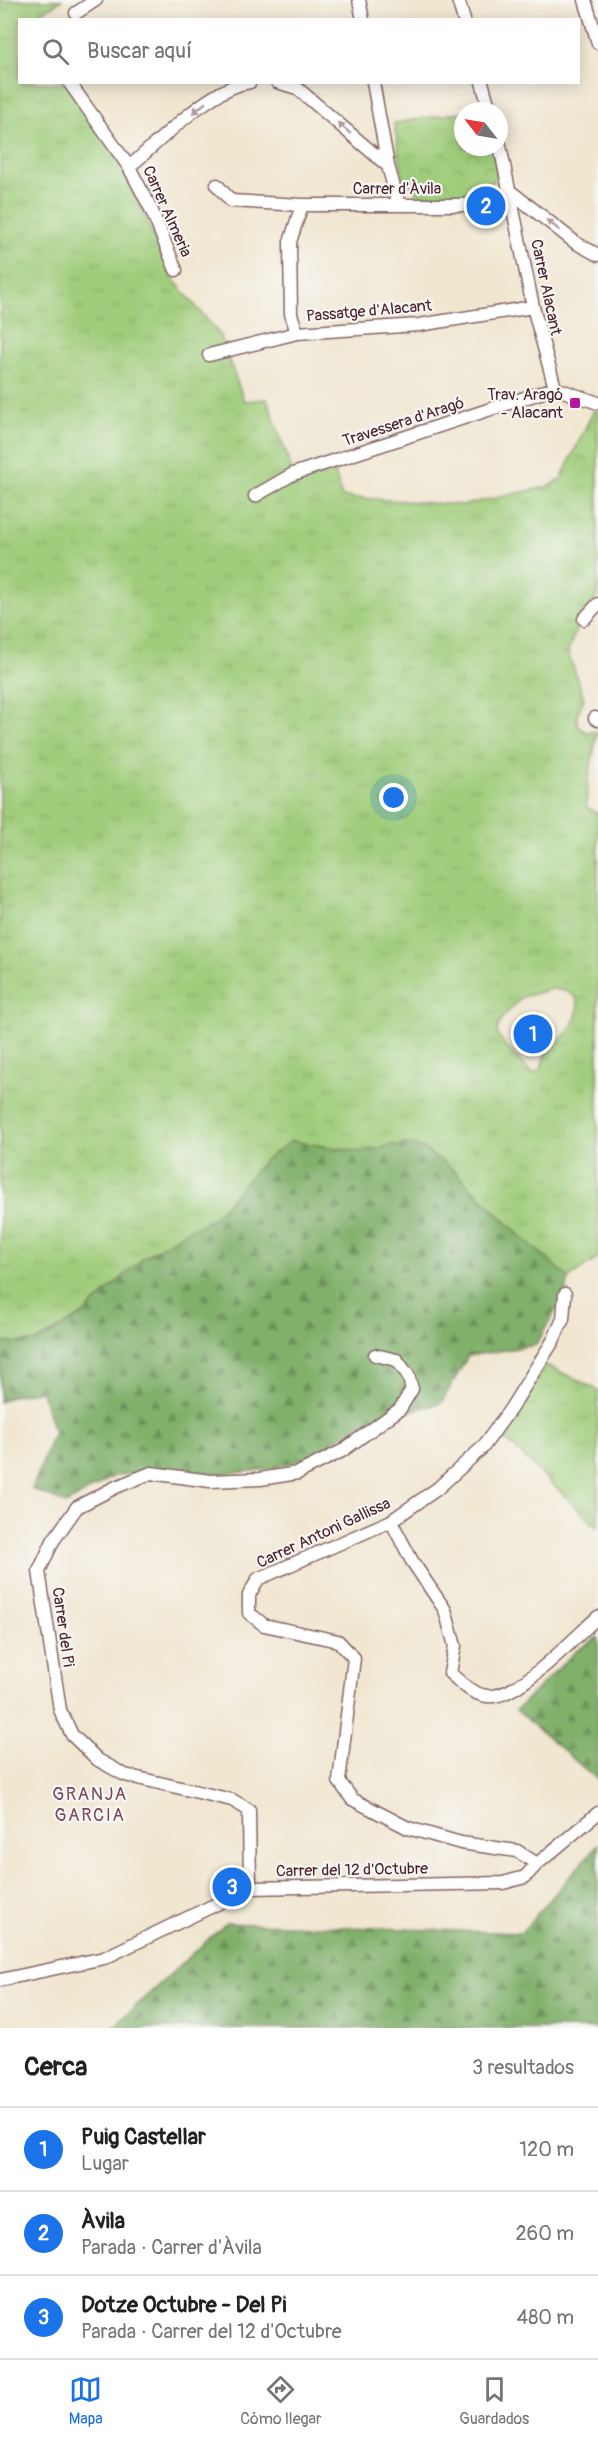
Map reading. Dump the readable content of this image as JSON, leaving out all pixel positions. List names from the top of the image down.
{
  "streets": {
    "street": [
      "Carrer d'Àvila",
      "Carrer Almeria",
      "Carrer Alacant",
      "Passatge d'Alacant",
      "Travessera d'Aragó",
      "Carrer Antoni Gallissa",
      "Carrer del Pi",
      "Carrer del 12 d'Octubre"
    ]
  },
  "crossings": [
    ["Carrer d'Àvila", "Carrer Alacant"],
    ["Carrer Alacant", "Passatge d'Alacant"],
    ["Carrer Alacant", "Travessera d'Aragó"],
    ["Carrer Antoni Gallissa", "Carrer del 12 d'Octubre"],
    ["Carrer del Pi", "Carrer del 12 d'Octubre"]
  ],
  "districts": ["GRANJA GARCIA"],
  "places": {
    "transit": ["Trav. Aragó - Alacant"]
  },
  "north": "top left",
  "page": {
    "search": "Buscar aquí",
    "pins": ["2", "1", "3"],
    "heading": ["Cerca", "3 resultados"],
    "list": [
      {
        "mark": "1",
        "name": "Puig Castellar",
        "note": "Lugar",
        "value": "120 m"
      },
      {
        "mark": "2",
        "name": "Àvila",
        "note": "Parada · Carrer d'Àvila",
        "value": "260 m"
      },
      {
        "mark": "3",
        "name": "Dotze Octubre - Del Pi",
        "note": "Parada · Carrer del 12 d'Octubre",
        "value": "480 m"
      }
    ],
    "nav": ["Mapa", "Cómo llegar", "Guardados"]
  }
}
